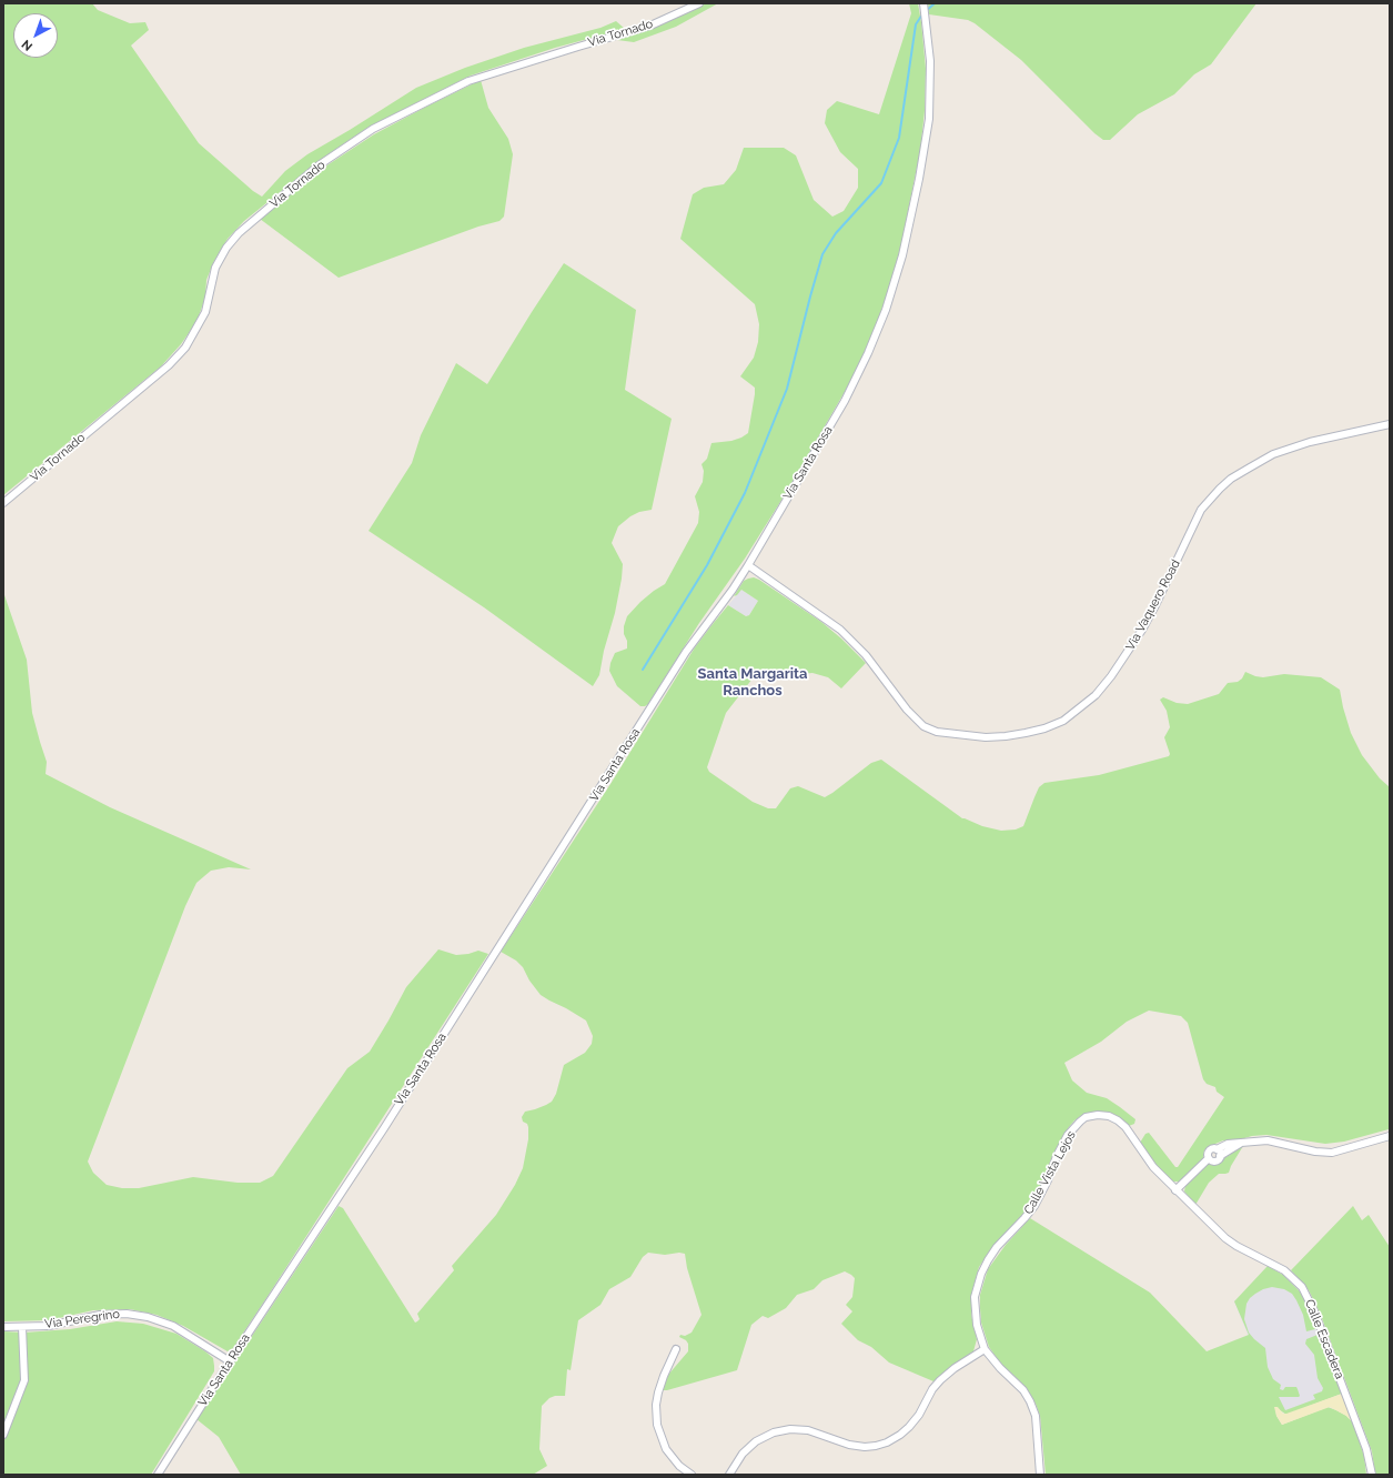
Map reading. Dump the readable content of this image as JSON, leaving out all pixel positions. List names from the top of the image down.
{
  "streets": {
    "street": [
      "Via Tornado",
      "Via Santa Rosa",
      "Via Vaquero Road",
      "Calle Vista Lejos",
      "Via Peregrino",
      "Calle Escadera"
    ]
  },
  "crossings": [
    ["Via Santa Rosa", "Via Vaquero Road"],
    ["Via Santa Rosa", "Via Peregrino"],
    ["Calle Vista Lejos", "Calle Escadera"]
  ],
  "districts": ["Santa Margarita Ranchos"],
  "north": "bottom left"
}
